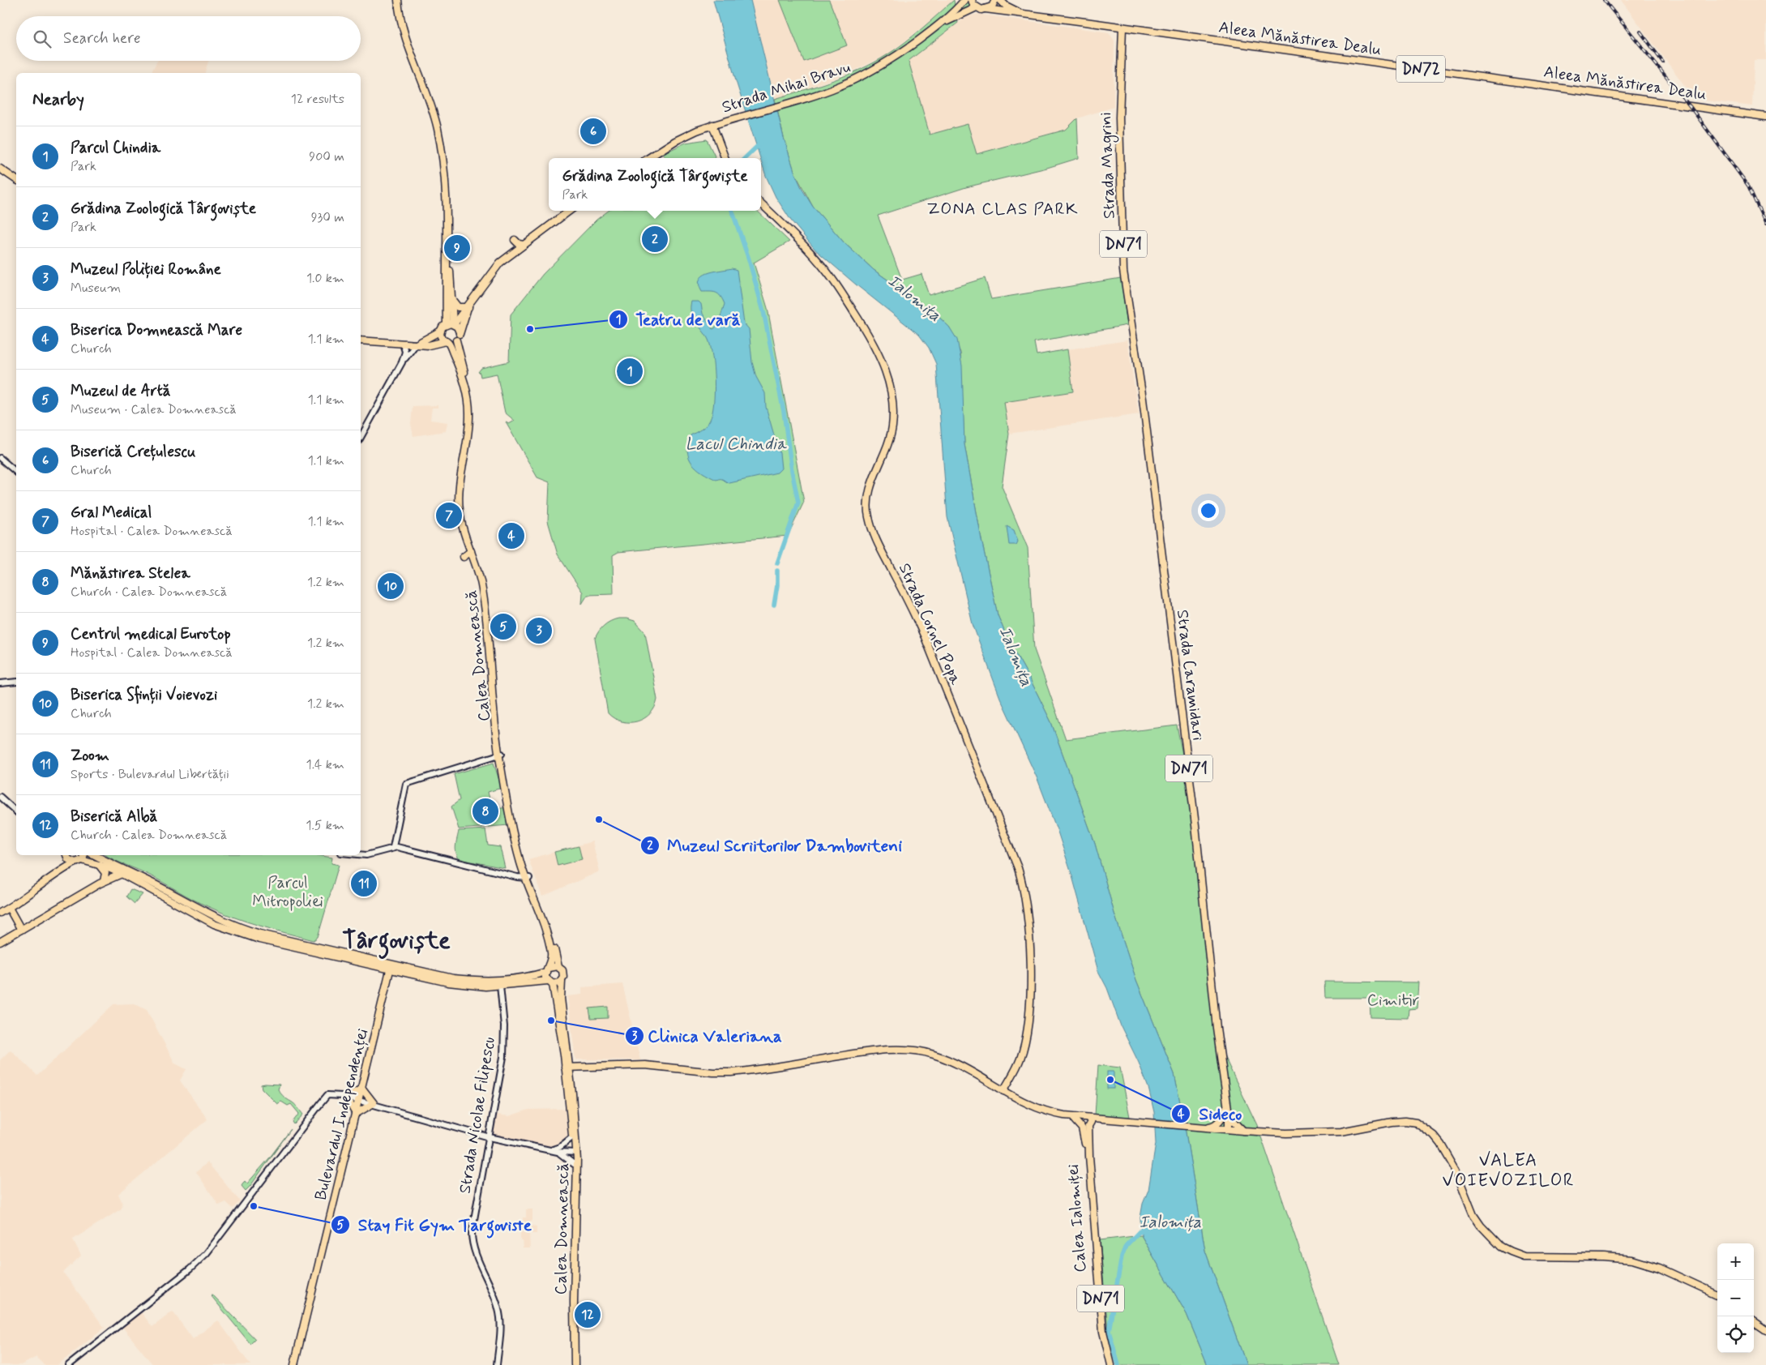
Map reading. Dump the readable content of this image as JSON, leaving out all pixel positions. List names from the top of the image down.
{
  "streets": {
    "main road": [
      "Aleea Mănăstirea Dealu",
      "DN72",
      "Strada Mihai Bravu",
      "Strada Magrini",
      "DN71",
      "Strada Cornel Popa",
      "Calea Domnească",
      "Strada Caramidari",
      "Bulevardul Independenței",
      "Calea Ialomiței"
    ],
    "street": ["Strada Nicolae Filipescu"]
  },
  "crossings": [
    ["Aleea Mănăstirea Dealu", "Strada Mihai Bravu"],
    ["Aleea Mănăstirea Dealu", "Strada Magrini"],
    ["Strada Magrini", "Strada Caramidari"],
    ["DN71", "Calea Ialomiței"]
  ],
  "districts": ["ZONA CLAS PARK", "Târgoviște", "VALEA VOIEVOZILOR"],
  "water": ["Ialomița", "Lacul Chindia"],
  "parks": ["Parcul Mitropoliei", "Cimitir"],
  "places": [
    "Teatru de vară",
    "Muzeul Scriitorilor Damboviteni",
    "Clinica Valeriana",
    "Sideco",
    "Stay Fit Gym Targoviste"
  ],
  "page": {
    "search": "Search here",
    "heading": ["Nearby", "12 results"],
    "pins": [
      "6",
      "2",
      "9",
      "1",
      "7",
      "4",
      "10",
      "5",
      "3",
      "8",
      "11",
      "12"
    ],
    "list": [
      {
        "mark": "1",
        "name": "Parcul Chindia",
        "note": "Park",
        "value": "900 m"
      },
      {
        "mark": "2",
        "name": "Grădina Zoologică Târgoviște",
        "note": "Park",
        "value": "930 m"
      },
      {
        "mark": "3",
        "name": "Muzeul Poliției Române",
        "note": "Museum",
        "value": "1.0 km"
      },
      {
        "mark": "4",
        "name": "Biserica Domnească Mare",
        "note": "Church",
        "value": "1.1 km"
      },
      {
        "mark": "5",
        "name": "Muzeul de Artă",
        "note": "Museum · Calea Domnească",
        "value": "1.1 km"
      },
      {
        "mark": "6",
        "name": "Biserică Crețulescu",
        "note": "Church",
        "value": "1.1 km"
      },
      {
        "mark": "7",
        "name": "Gral Medical",
        "note": "Hospital · Calea Domnească",
        "value": "1.1 km"
      },
      {
        "mark": "8",
        "name": "Mănăstirea Stelea",
        "note": "Church · Calea Domnească",
        "value": "1.2 km"
      },
      {
        "mark": "9",
        "name": "Centrul medical Eurotop",
        "note": "Hospital · Calea Domnească",
        "value": "1.2 km"
      },
      {
        "mark": "10",
        "name": "Biserica Sfinții Voievozi",
        "note": "Church",
        "value": "1.2 km"
      },
      {
        "mark": "11",
        "name": "Zoom",
        "note": "Sports · Bulevardul Libertății",
        "value": "1.4 km"
      },
      {
        "mark": "12",
        "name": "Biserică Albă",
        "note": "Church · Calea Domnească",
        "value": "1.5 km"
      }
    ],
    "popup": ["Grădina Zoologică Târgoviște", "Park"],
    "map_buttons": ["+", "−"]
  }
}
